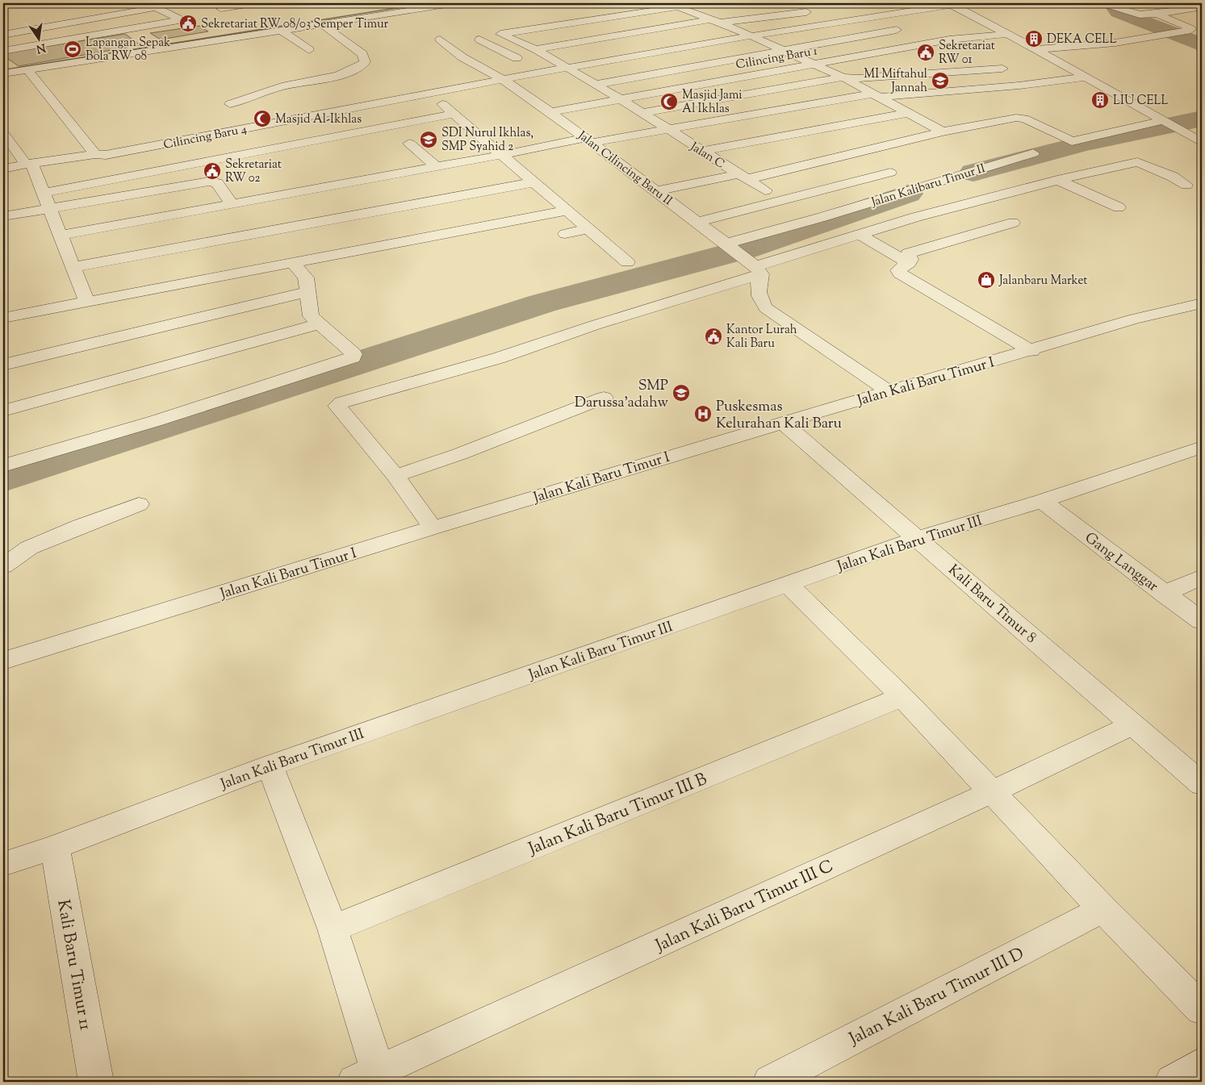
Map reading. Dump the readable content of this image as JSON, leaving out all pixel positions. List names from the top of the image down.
{
  "streets": {
    "street": [
      "Cilincing Baru 1",
      "Cilincing Baru 4",
      "Jalan C",
      "Jalan Cilincing Baru II",
      "Jalan Kalibaru Timur II",
      "Jalan Kali Baru Timur I",
      "Jalan Kali Baru Timur III",
      "Gang Langgar",
      "Kali Baru Timur 8",
      "Jalan Kali Baru Timur III B",
      "Jalan Kali Baru Timur III C",
      "Kali Baru Timur 11",
      "Jalan Kali Baru Timur III D"
    ]
  },
  "crossings": [
    ["Cilincing Baru 1", "Jalan C"],
    ["Cilincing Baru 1", "Jalan Cilincing Baru II"],
    ["Cilincing Baru 4", "Jalan C"],
    ["Cilincing Baru 4", "Jalan Cilincing Baru II"],
    ["Jalan Cilincing Baru II", "Jalan Kalibaru Timur II"],
    ["Jalan Kali Baru Timur I", "Kali Baru Timur 8"],
    ["Jalan Kali Baru Timur III", "Gang Langgar"],
    ["Jalan Kali Baru Timur III", "Kali Baru Timur 8"],
    ["Jalan Kali Baru Timur III", "Kali Baru Timur 11"],
    ["Kali Baru Timur 8", "Jalan Kali Baru Timur III C"]
  ],
  "places": {
    "public building": [
      "Sekretariat RW 08/03 Semper Timur",
      "Sekretariat RW 01",
      "Sekretariat RW 02",
      "Kantor Lurah Kali Baru"
    ],
    "building": ["DEKA CELL", "LIU CELL"],
    "sports": ["Lapangan Sepak Bola RW 08"],
    "school or university": ["MI Miftahul Jannah", "SDI Nurul Ikhlas, SMP Syahid 2", "SMP Darussa'adahw"],
    "mosque": ["Masjid Jami Al Ikhlas", "Masjid Al-Ikhlas"],
    "shop": ["Jalanbaru Market"],
    "hospital": ["Puskesmas Kelurahan Kali Baru"]
  },
  "north": "bottom"
}
